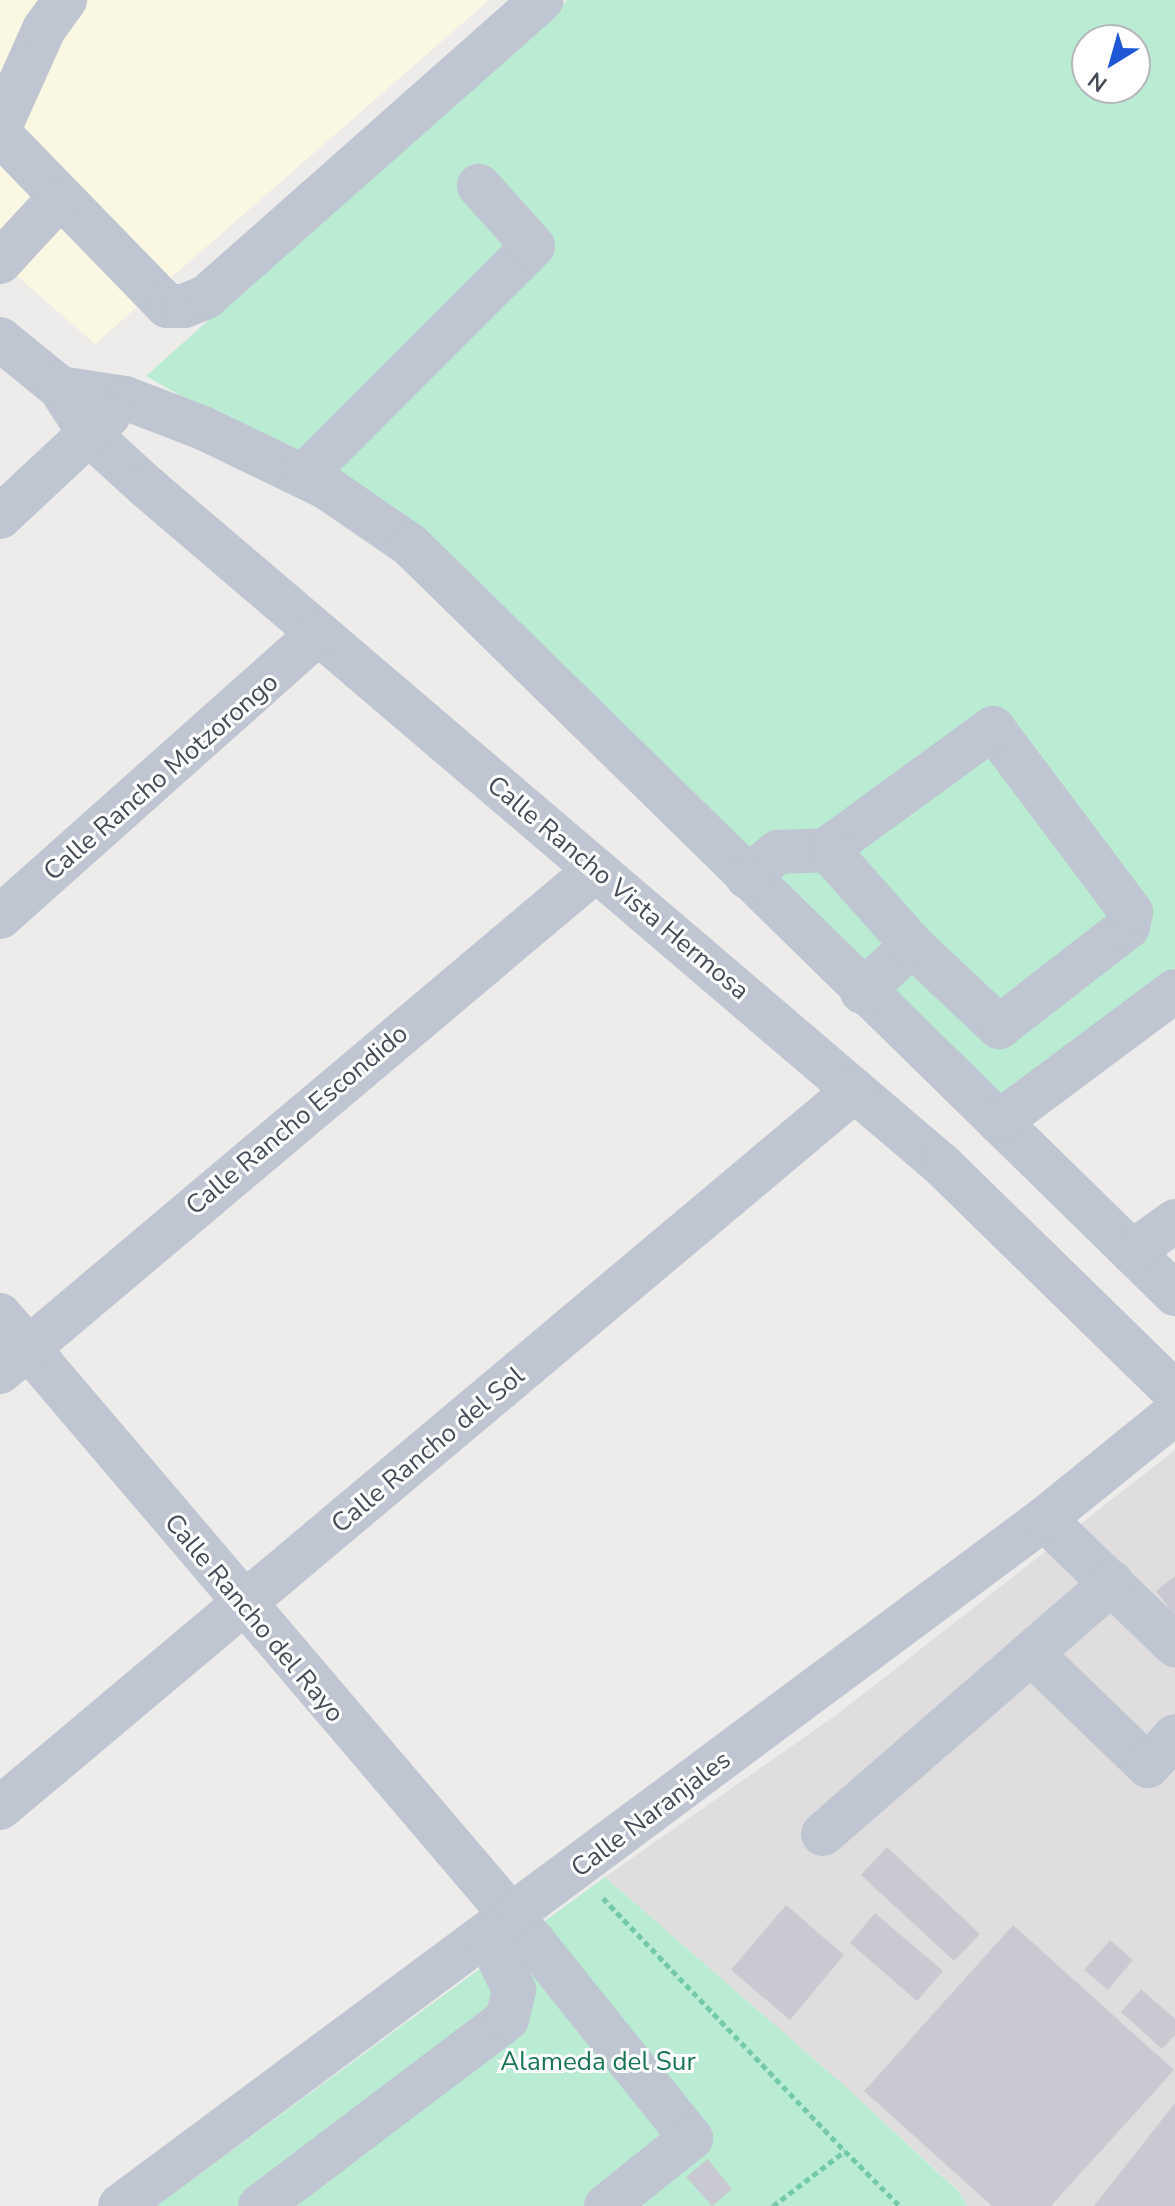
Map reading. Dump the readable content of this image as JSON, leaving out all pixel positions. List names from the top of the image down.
{
  "streets": {
    "street": [
      "Calle Rancho Motzorongo",
      "Calle Rancho Vista Hermosa",
      "Calle Rancho Escondido",
      "Calle Rancho del Sol",
      "Calle Rancho del Rayo",
      "Calle Naranjales"
    ]
  },
  "crossings": [
    ["Calle Rancho Motzorongo", "Calle Rancho Vista Hermosa"],
    ["Calle Rancho Vista Hermosa", "Calle Rancho Escondido"],
    ["Calle Rancho Vista Hermosa", "Calle Rancho del Sol"],
    ["Calle Rancho Escondido", "Calle Rancho del Rayo"],
    ["Calle Rancho del Sol", "Calle Rancho del Rayo"],
    ["Calle Rancho del Rayo", "Calle Naranjales"]
  ],
  "parks": ["Alameda del Sur"],
  "north": "bottom left"
}
